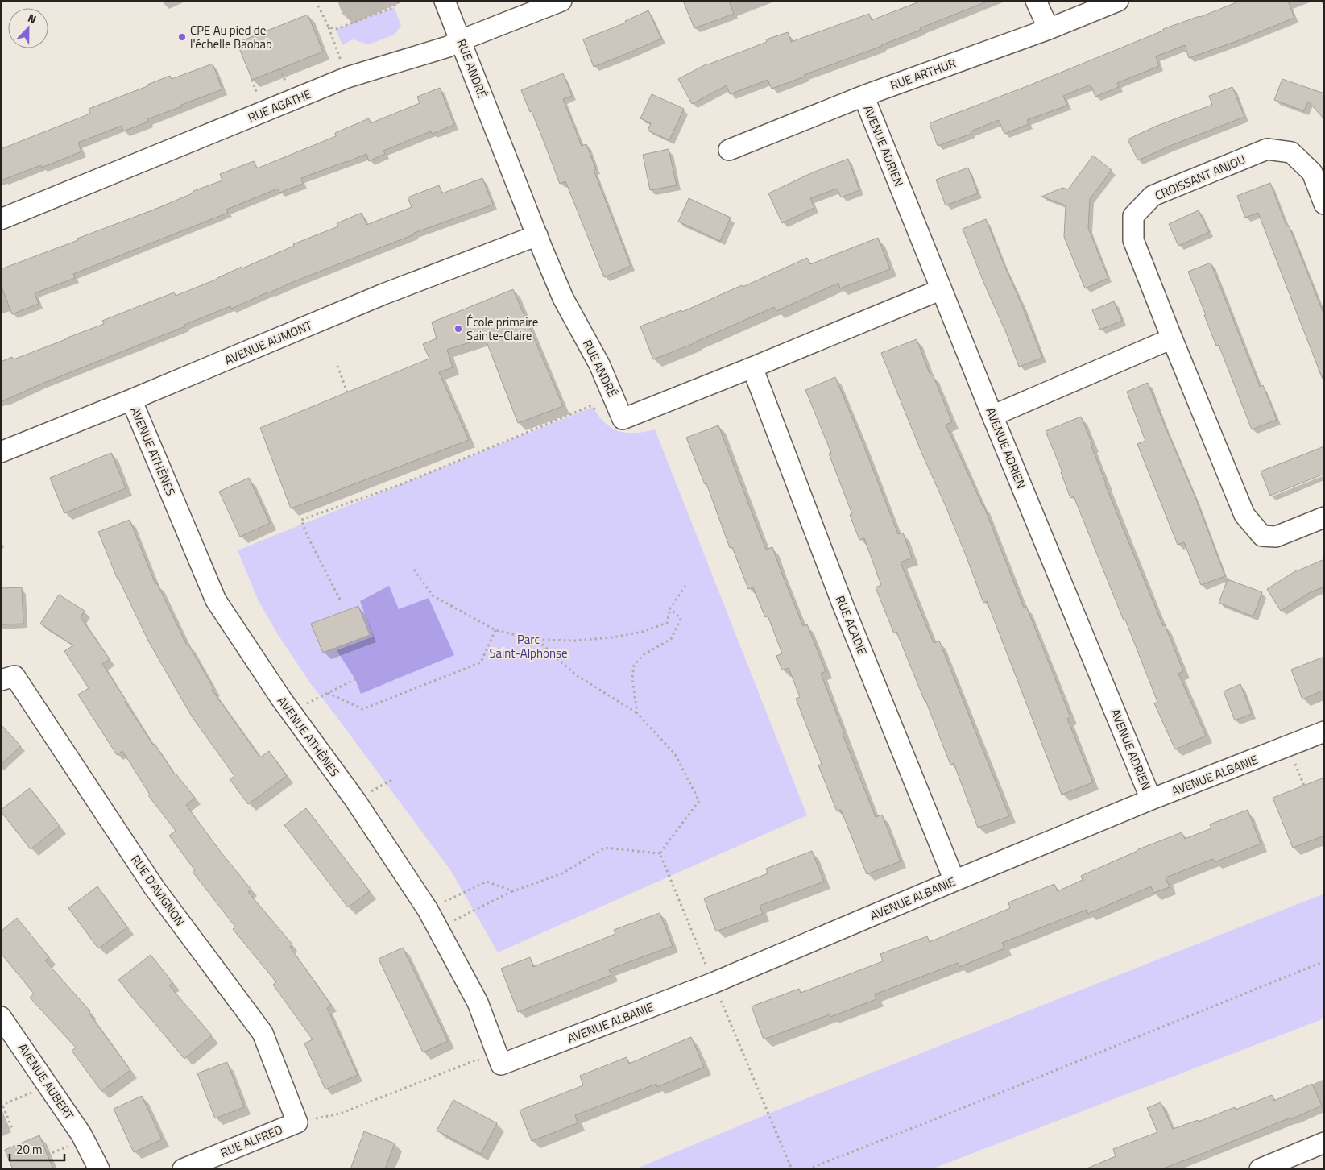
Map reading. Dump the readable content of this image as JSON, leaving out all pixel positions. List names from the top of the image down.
{
  "streets": {
    "street": [
      "RUE ANDRÉ",
      "RUE ARTHUR",
      "RUE AGATHE",
      "AVENUE ADRIEN",
      "CROISSANT ANJOU",
      "AVENUE AUMONT",
      "AVENUE ATHÈNES",
      "RUE ACADIE",
      "AVENUE ALBANIE",
      "RUE D'AVIGNON",
      "AVENUE AUBERT",
      "RUE ALFRED"
    ]
  },
  "crossings": [
    ["RUE ANDRÉ", "RUE AGATHE"],
    ["RUE ANDRÉ", "AVENUE ADRIEN"],
    ["RUE ANDRÉ", "AVENUE AUMONT"],
    ["RUE ANDRÉ", "RUE ACADIE"],
    ["RUE ARTHUR", "AVENUE ADRIEN"],
    ["AVENUE ADRIEN", "AVENUE ALBANIE"],
    ["AVENUE AUMONT", "AVENUE ATHÈNES"],
    ["AVENUE ATHÈNES", "AVENUE ALBANIE"],
    ["RUE ACADIE", "AVENUE ALBANIE"],
    ["RUE D'AVIGNON", "RUE ALFRED"]
  ],
  "parks": ["Parc Saint-Alphonse"],
  "places": ["CPE Au pied de l'échelle Baobab", "École primaire Sainte-Claire"],
  "scale_bar": "20 m",
  "north": "top"
}
